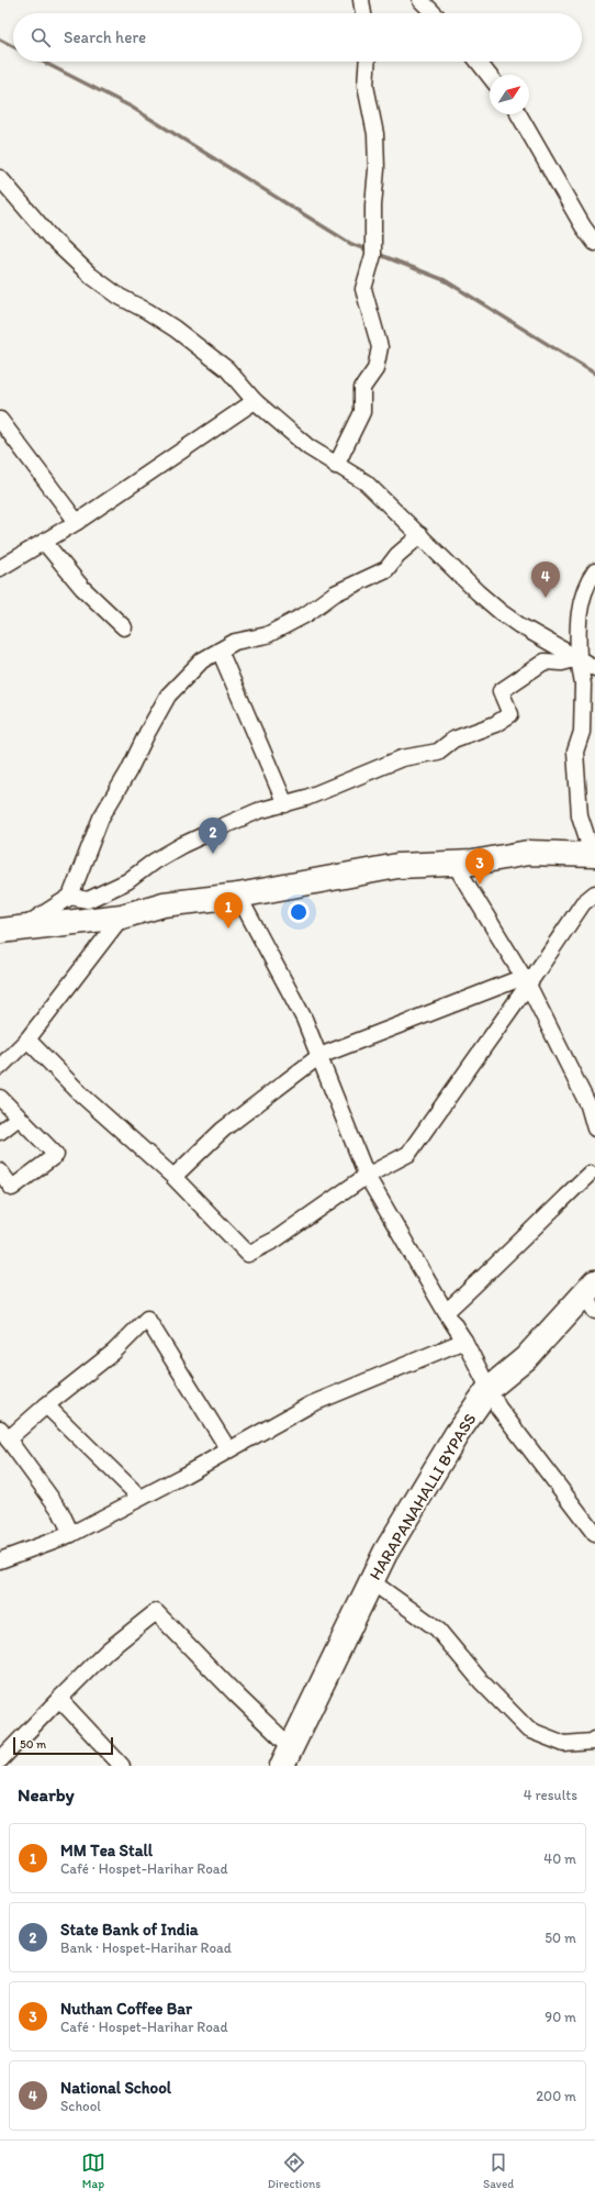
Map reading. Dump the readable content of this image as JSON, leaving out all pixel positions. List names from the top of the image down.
{
  "streets": {
    "main road": ["HARAPANAHALLI BYPASS"]
  },
  "scale_bar": "50 m",
  "north": "top right",
  "page": {
    "search": "Search here",
    "pins": [
      "4",
      "2",
      "3",
      "1"
    ],
    "scale": "50 m",
    "heading": ["Nearby", "4 results"],
    "list": [
      {
        "mark": "1",
        "name": "MM Tea Stall",
        "note": "Café · Hospet-Harihar Road",
        "value": "40 m"
      },
      {
        "mark": "2",
        "name": "State Bank of India",
        "note": "Bank · Hospet-Harihar Road",
        "value": "50 m"
      },
      {
        "mark": "3",
        "name": "Nuthan Coffee Bar",
        "note": "Café · Hospet-Harihar Road",
        "value": "90 m"
      },
      {
        "mark": "4",
        "name": "National School",
        "note": "School",
        "value": "200 m"
      }
    ],
    "nav": ["Map", "Directions", "Saved"]
  }
}
